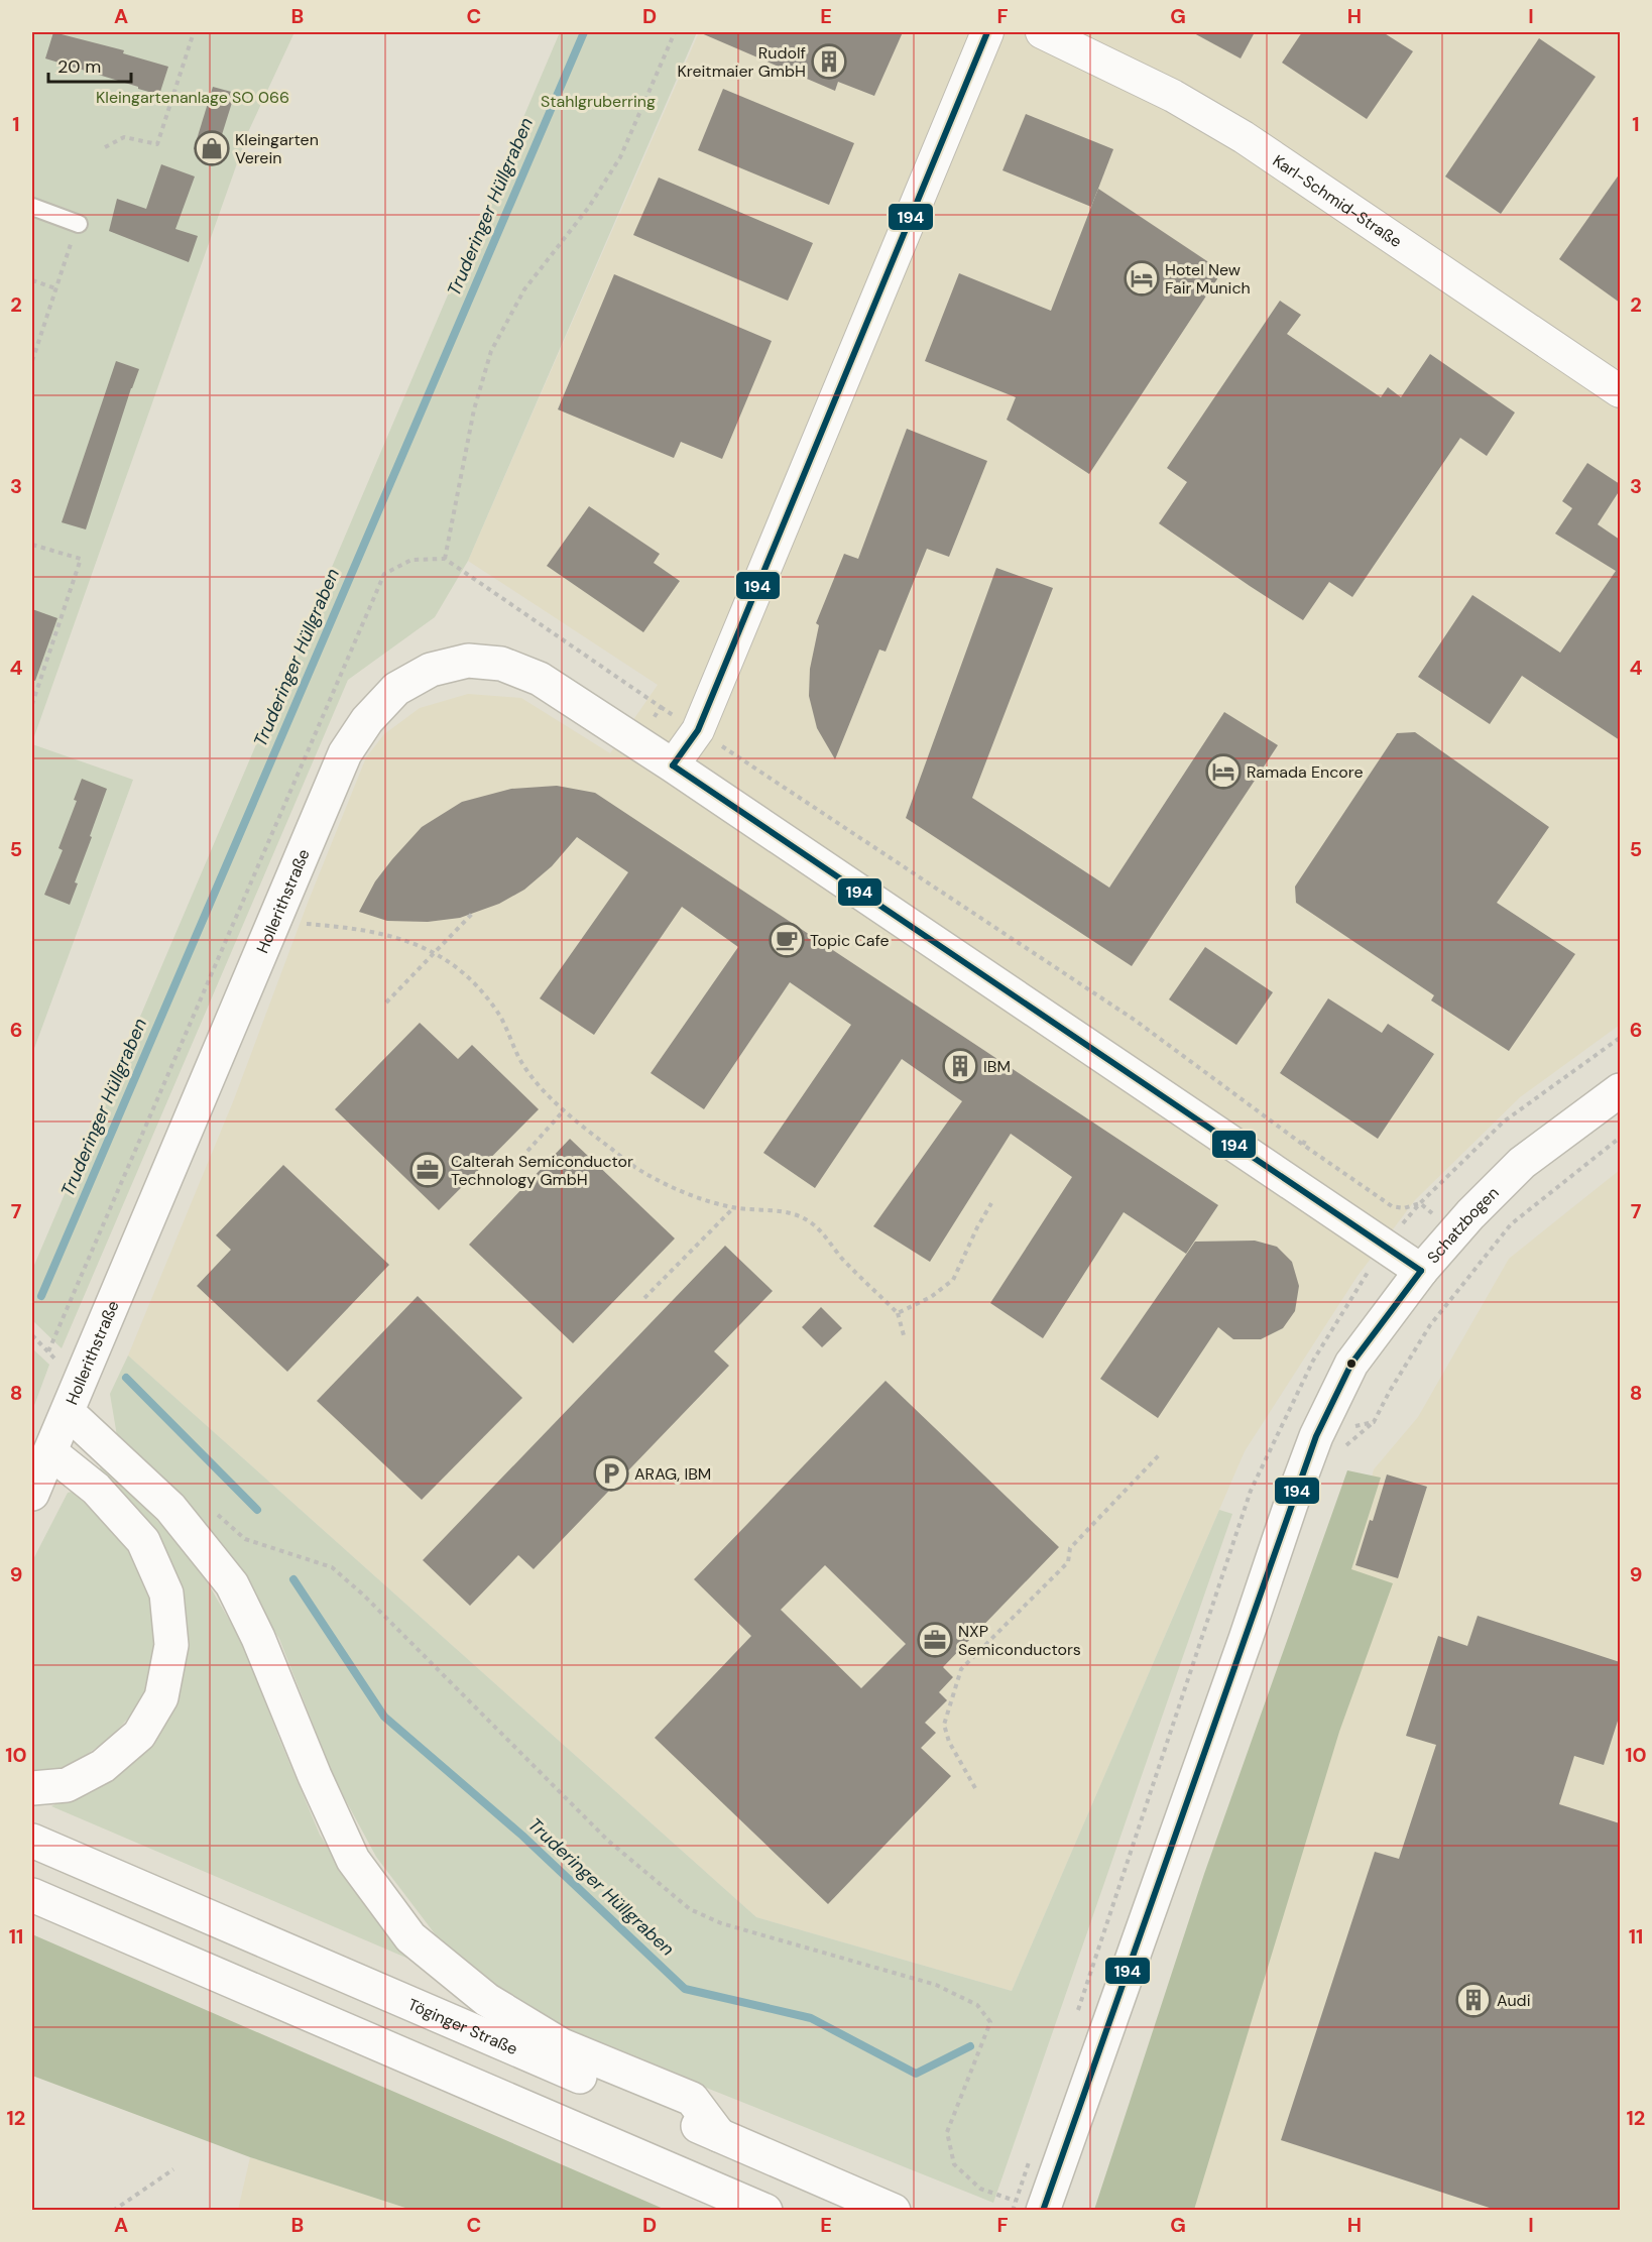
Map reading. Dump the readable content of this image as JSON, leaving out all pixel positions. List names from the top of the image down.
{
  "streets": {
    "main road": ["Hollerithstraße", "Schatzbogen", "Töginger Straße"],
    "street": ["Karl-Schmid-Straße"]
  },
  "water": ["Truderinger Hüllgraben"],
  "parks": ["Kleingartenanlage SO 066", "Stahlgruberring"],
  "places": {
    "building": ["Rudolf Kreitmaier GmbH", "IBM", "Audi"],
    "shop": ["Kleingarten Verein"],
    "hotel": ["Hotel New Fair Munich", "Ramada Encore"],
    "cafe": ["Topic Cafe"],
    "office": ["Calterah Semiconductor Technology GmbH", "NXP Semiconductors"],
    "parking": ["ARAG, IBM"]
  },
  "lines": ["transit line 194"],
  "scale_bar": "20 m",
  "grid": {
    "columns": [
      "A",
      "B",
      "C",
      "D",
      "E",
      "F",
      "G",
      "H",
      "I"
    ],
    "rows": [
      "1",
      "2",
      "3",
      "4",
      "5",
      "6",
      "7",
      "8",
      "9",
      "10",
      "11",
      "12"
    ]
  }
}
